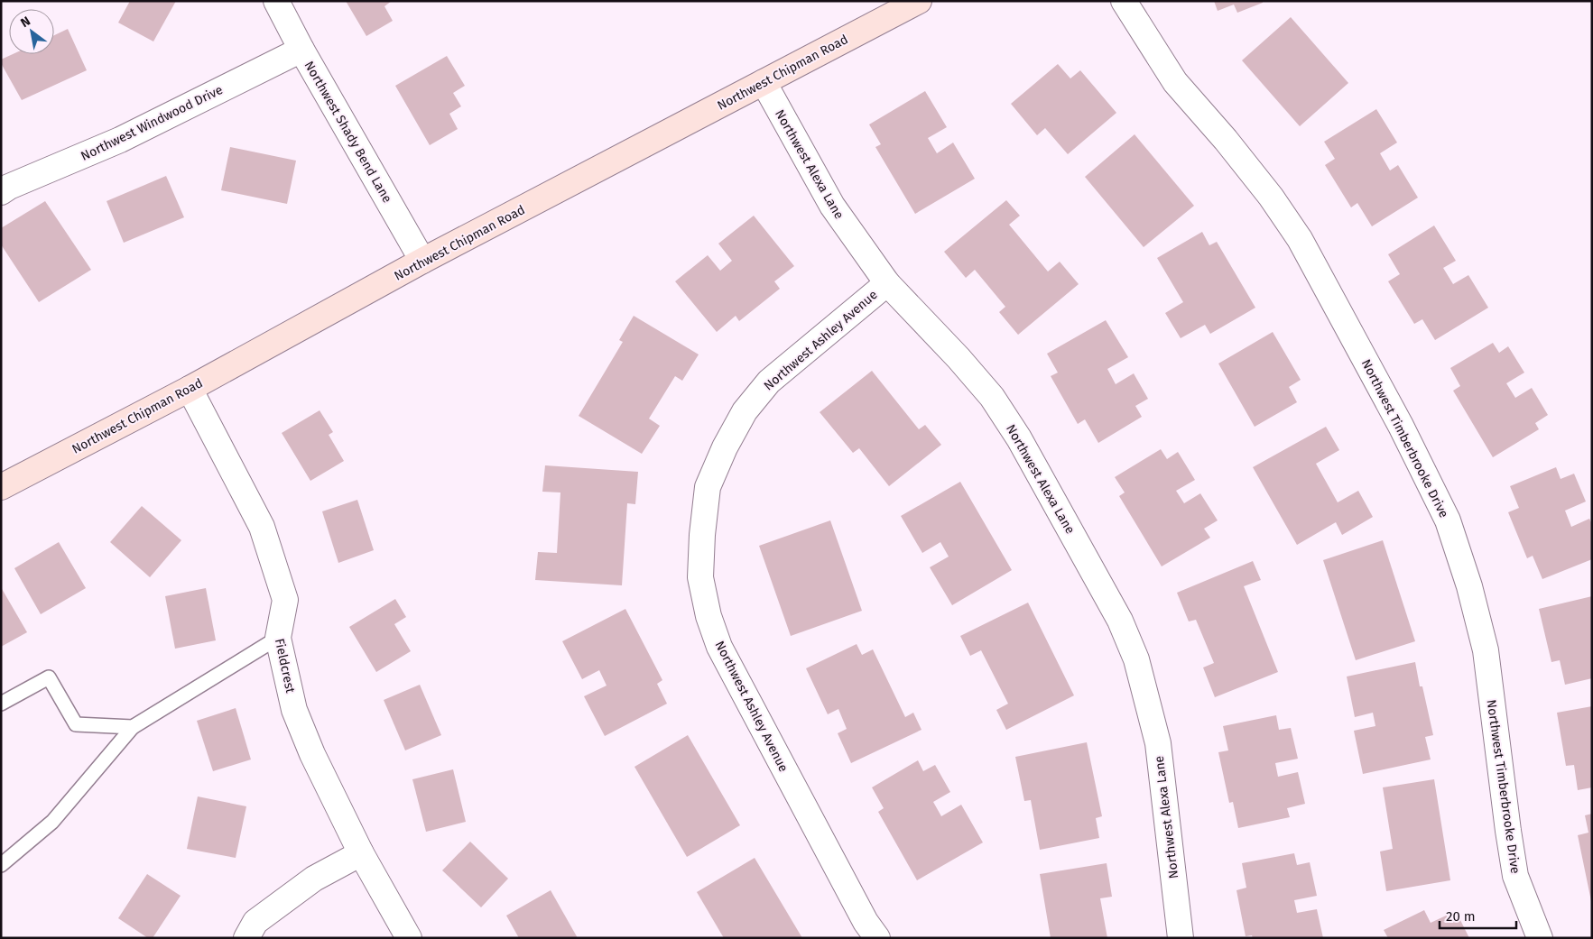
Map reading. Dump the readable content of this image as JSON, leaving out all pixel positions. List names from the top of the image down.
{
  "streets": {
    "main road": ["Northwest Chipman Road"],
    "street": [
      "Northwest Windwood Drive",
      "Northwest Shady Bend Lane",
      "Northwest Alexa Lane",
      "Northwest Ashley Avenue",
      "Northwest Timberbrooke Drive",
      "Fieldcrest"
    ]
  },
  "crossings": [
    ["Northwest Chipman Road", "Northwest Shady Bend Lane"],
    ["Northwest Chipman Road", "Northwest Alexa Lane"],
    ["Northwest Chipman Road", "Fieldcrest"],
    ["Northwest Windwood Drive", "Northwest Shady Bend Lane"],
    ["Northwest Alexa Lane", "Northwest Ashley Avenue"]
  ],
  "scale_bar": "20 m",
  "north": "top left"
}
